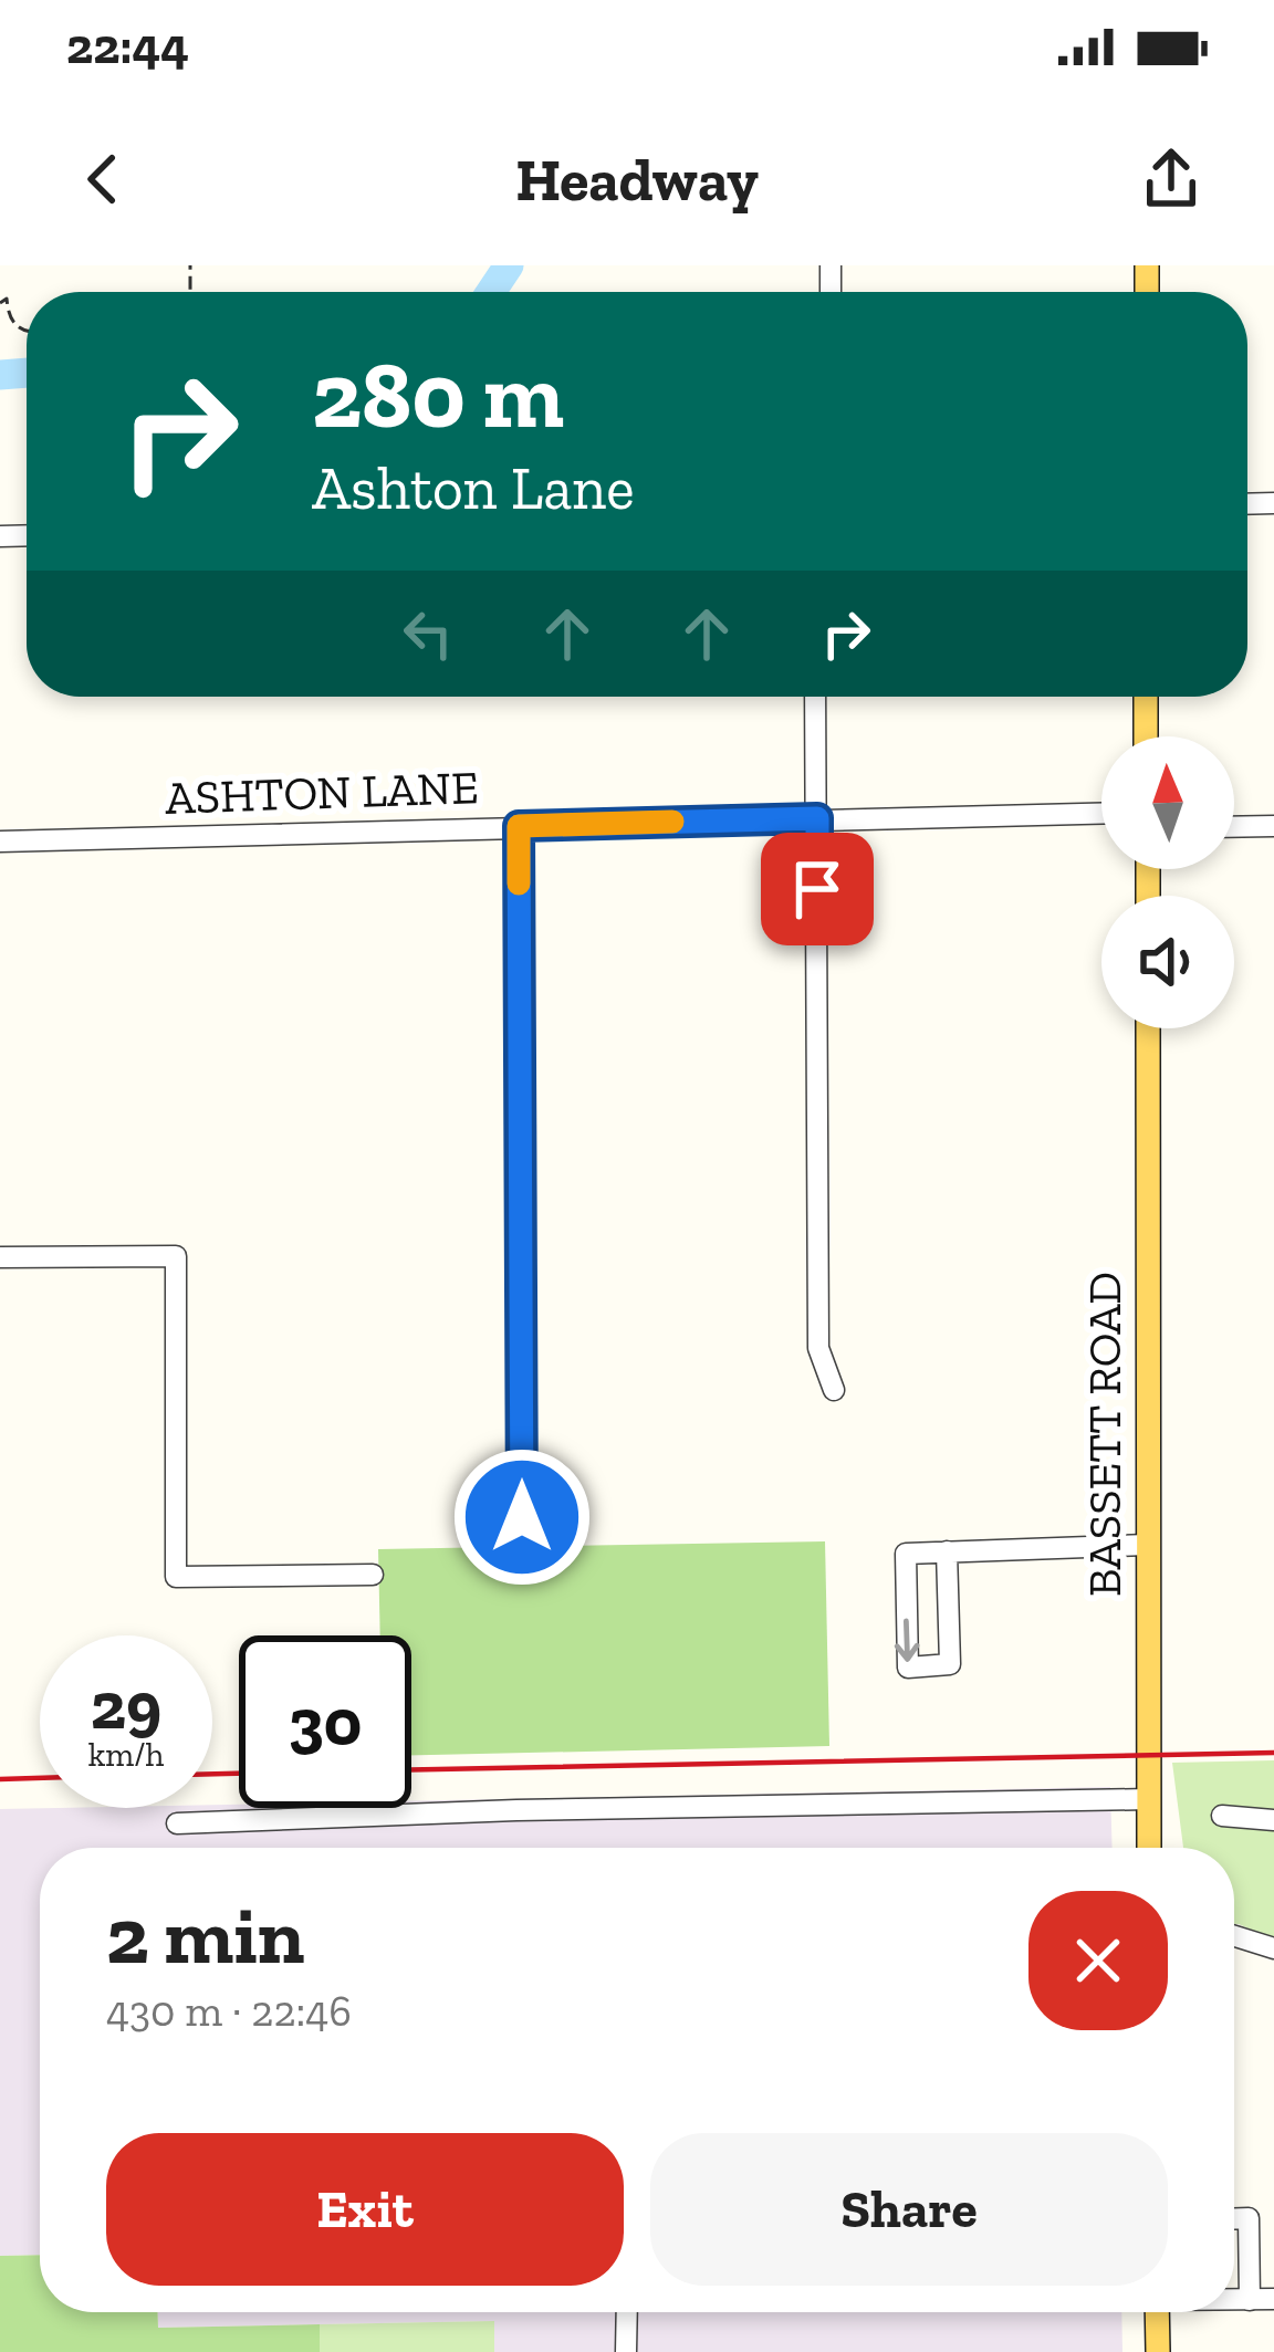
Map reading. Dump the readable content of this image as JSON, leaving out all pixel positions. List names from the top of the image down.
{
  "streets": {
    "main road": ["BASSETT ROAD"],
    "street": ["ASHTON LANE"]
  },
  "north": "top",
  "page": {
    "status": "22:44",
    "header": "Headway",
    "turn": ["280 m", "Ashton Lane"],
    "speed": "29 km/h",
    "limit": "30",
    "heading": ["2 min", "430 m · 22:46"],
    "buttons": ["Exit", "Share"]
  }
}
